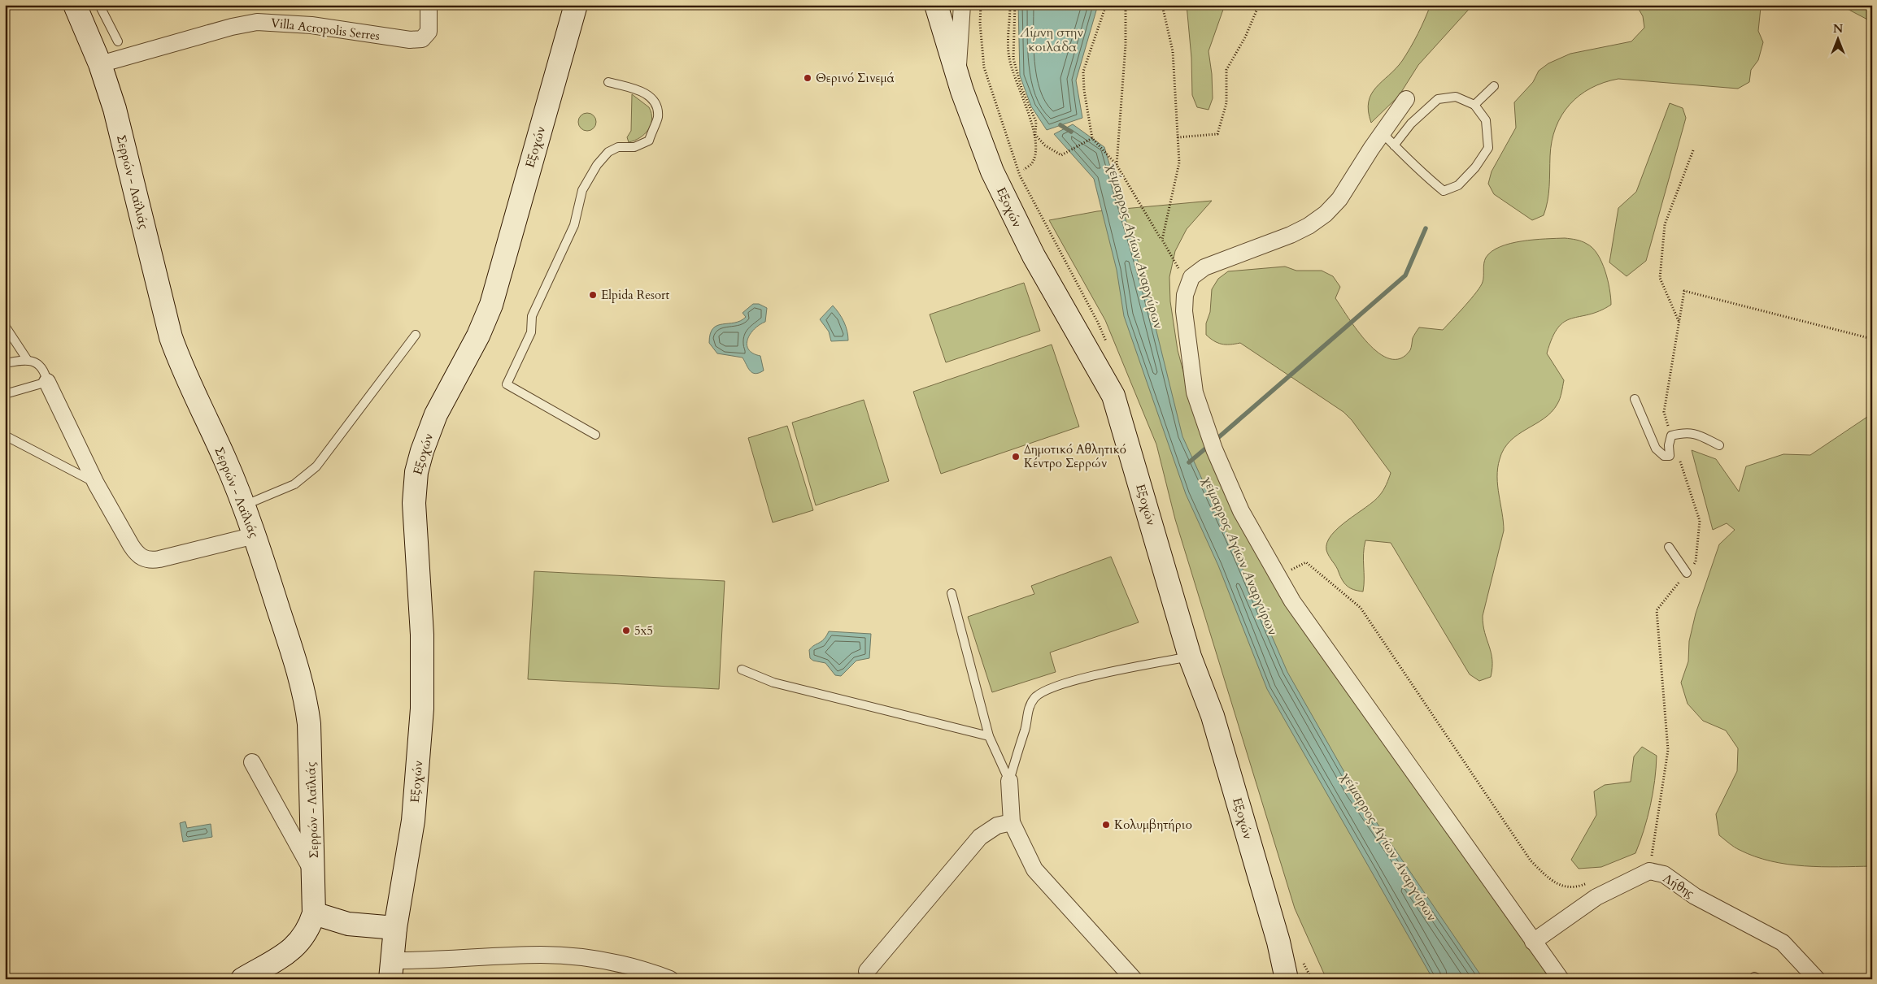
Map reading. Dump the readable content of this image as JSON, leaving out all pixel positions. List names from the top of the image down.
{
  "streets": {
    "main road": ["Εξοχών", "Σερρών - Λαϊλιάς"],
    "street": ["Villa Acropolis Serres", "Λήθης"]
  },
  "crossings": [
    ["Villa Acropolis Serres", "Σερρών - Λαϊλιάς"]
  ],
  "water": ["Λίμνη στην κοιλάδα", "χείμαρρος Αγίων Αναργύρων"],
  "places": [
    "Θερινό Σινεμά",
    "Elpida Resort",
    "Δημοτικό Αθλητικό Κέντρο Σερρών",
    "5x5",
    "Κολυμβητήριο"
  ],
  "north": "top"
}
